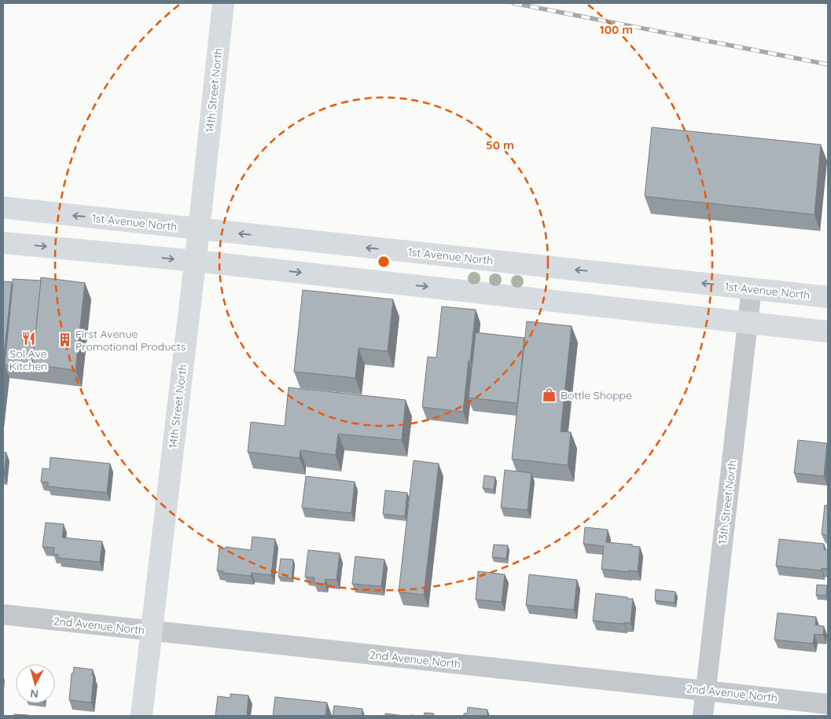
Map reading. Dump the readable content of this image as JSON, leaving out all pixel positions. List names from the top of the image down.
{
  "streets": {
    "main road": ["14th Street North", "1st Avenue North"],
    "street": ["13th Street North", "2nd Avenue North"]
  },
  "crossings": [
    ["14th Street North", "1st Avenue North"],
    ["14th Street North", "2nd Avenue North"],
    ["1st Avenue North", "13th Street North"],
    ["13th Street North", "2nd Avenue North"]
  ],
  "places": {
    "restaurant": ["Sol Ave Kitchen"],
    "building": ["First Avenue Promotional Products"],
    "shop": ["Bottle Shoppe"]
  },
  "north": "bottom",
  "rings": ["100 m", "50 m"]
}
